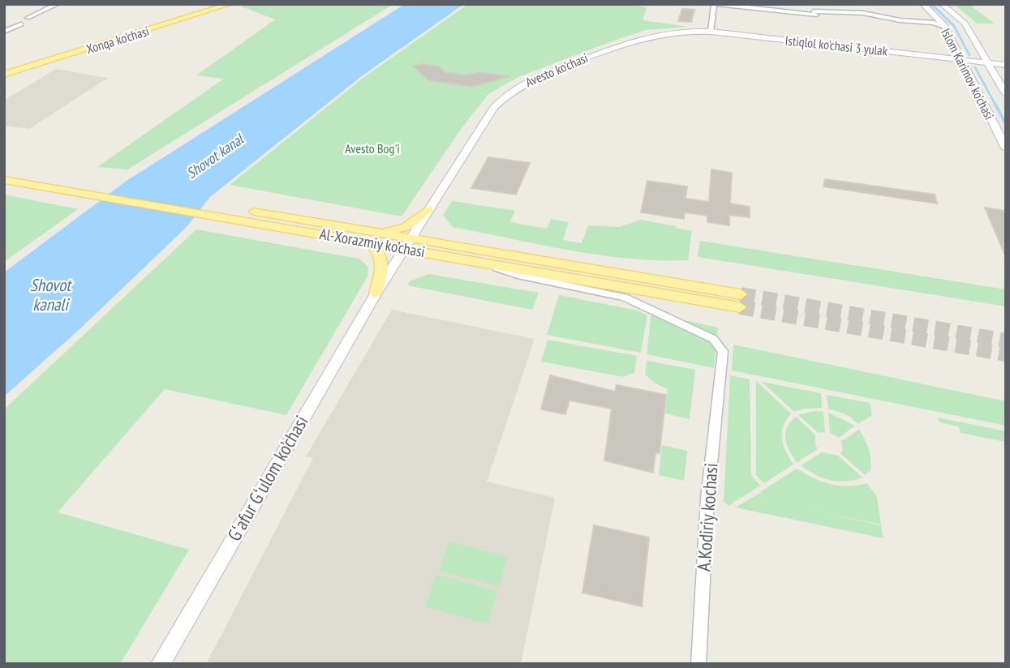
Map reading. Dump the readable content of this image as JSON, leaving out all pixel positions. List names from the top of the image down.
{
  "streets": {
    "main road": ["Xonqa ko'chasi", "Al-Xorazmiy ko’chasi"],
    "street": [
      "Istiqlol ko'chasi 3 yulak",
      "Avesto ko'chasi",
      "Islom Karimov ko'chasi",
      "Gʻafur Gʻulom ko’chasi",
      "A.Kodiriy kochasi"
    ]
  },
  "crossings": [
    ["Istiqlol ko'chasi 3 yulak", "Avesto ko'chasi"],
    ["Istiqlol ko'chasi 3 yulak", "Islom Karimov ko'chasi"],
    ["Avesto ko'chasi", "Al-Xorazmiy ko’chasi"],
    ["Avesto ko'chasi", "Gʻafur Gʻulom ko’chasi"],
    ["Al-Xorazmiy ko’chasi", "Gʻafur Gʻulom ko’chasi"],
    ["Al-Xorazmiy ko’chasi", "A.Kodiriy kochasi"]
  ],
  "water": ["Shovot kanal", "Shovot kanali"],
  "parks": ["Avesto Bog'i"]
}
